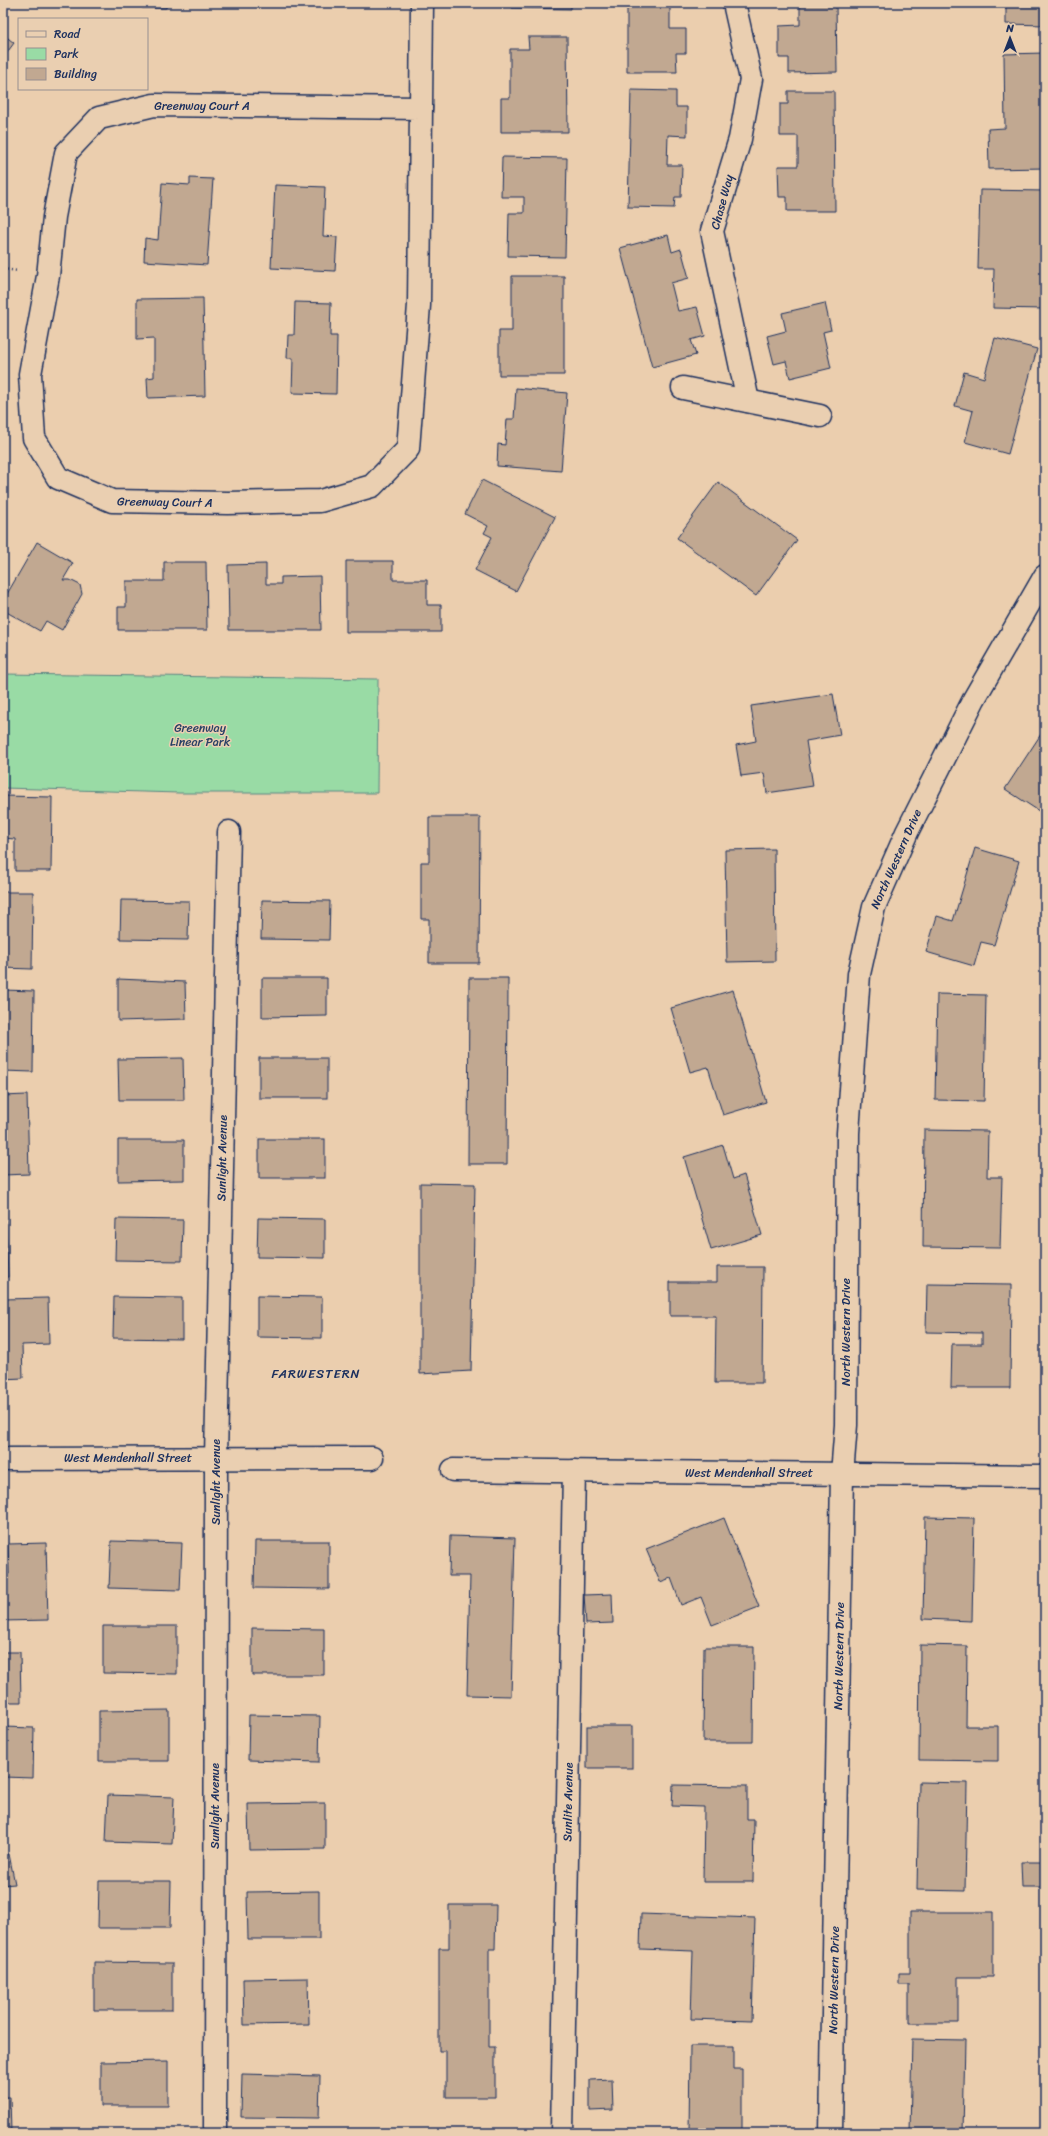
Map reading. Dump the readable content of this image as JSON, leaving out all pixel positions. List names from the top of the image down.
{
  "streets": {
    "street": [
      "Greenway Court A",
      "Chase Way",
      "North Western Drive",
      "Sunlight Avenue",
      "West Mendenhall Street",
      "Sunlite Avenue"
    ]
  },
  "crossings": [
    ["North Western Drive", "West Mendenhall Street"],
    ["Sunlight Avenue", "West Mendenhall Street"],
    ["West Mendenhall Street", "Sunlite Avenue"]
  ],
  "districts": ["FARWESTERN"],
  "parks": ["Greenway Linear Park"],
  "legend": ["Road", "Park", "Building"],
  "north": "top"
}
